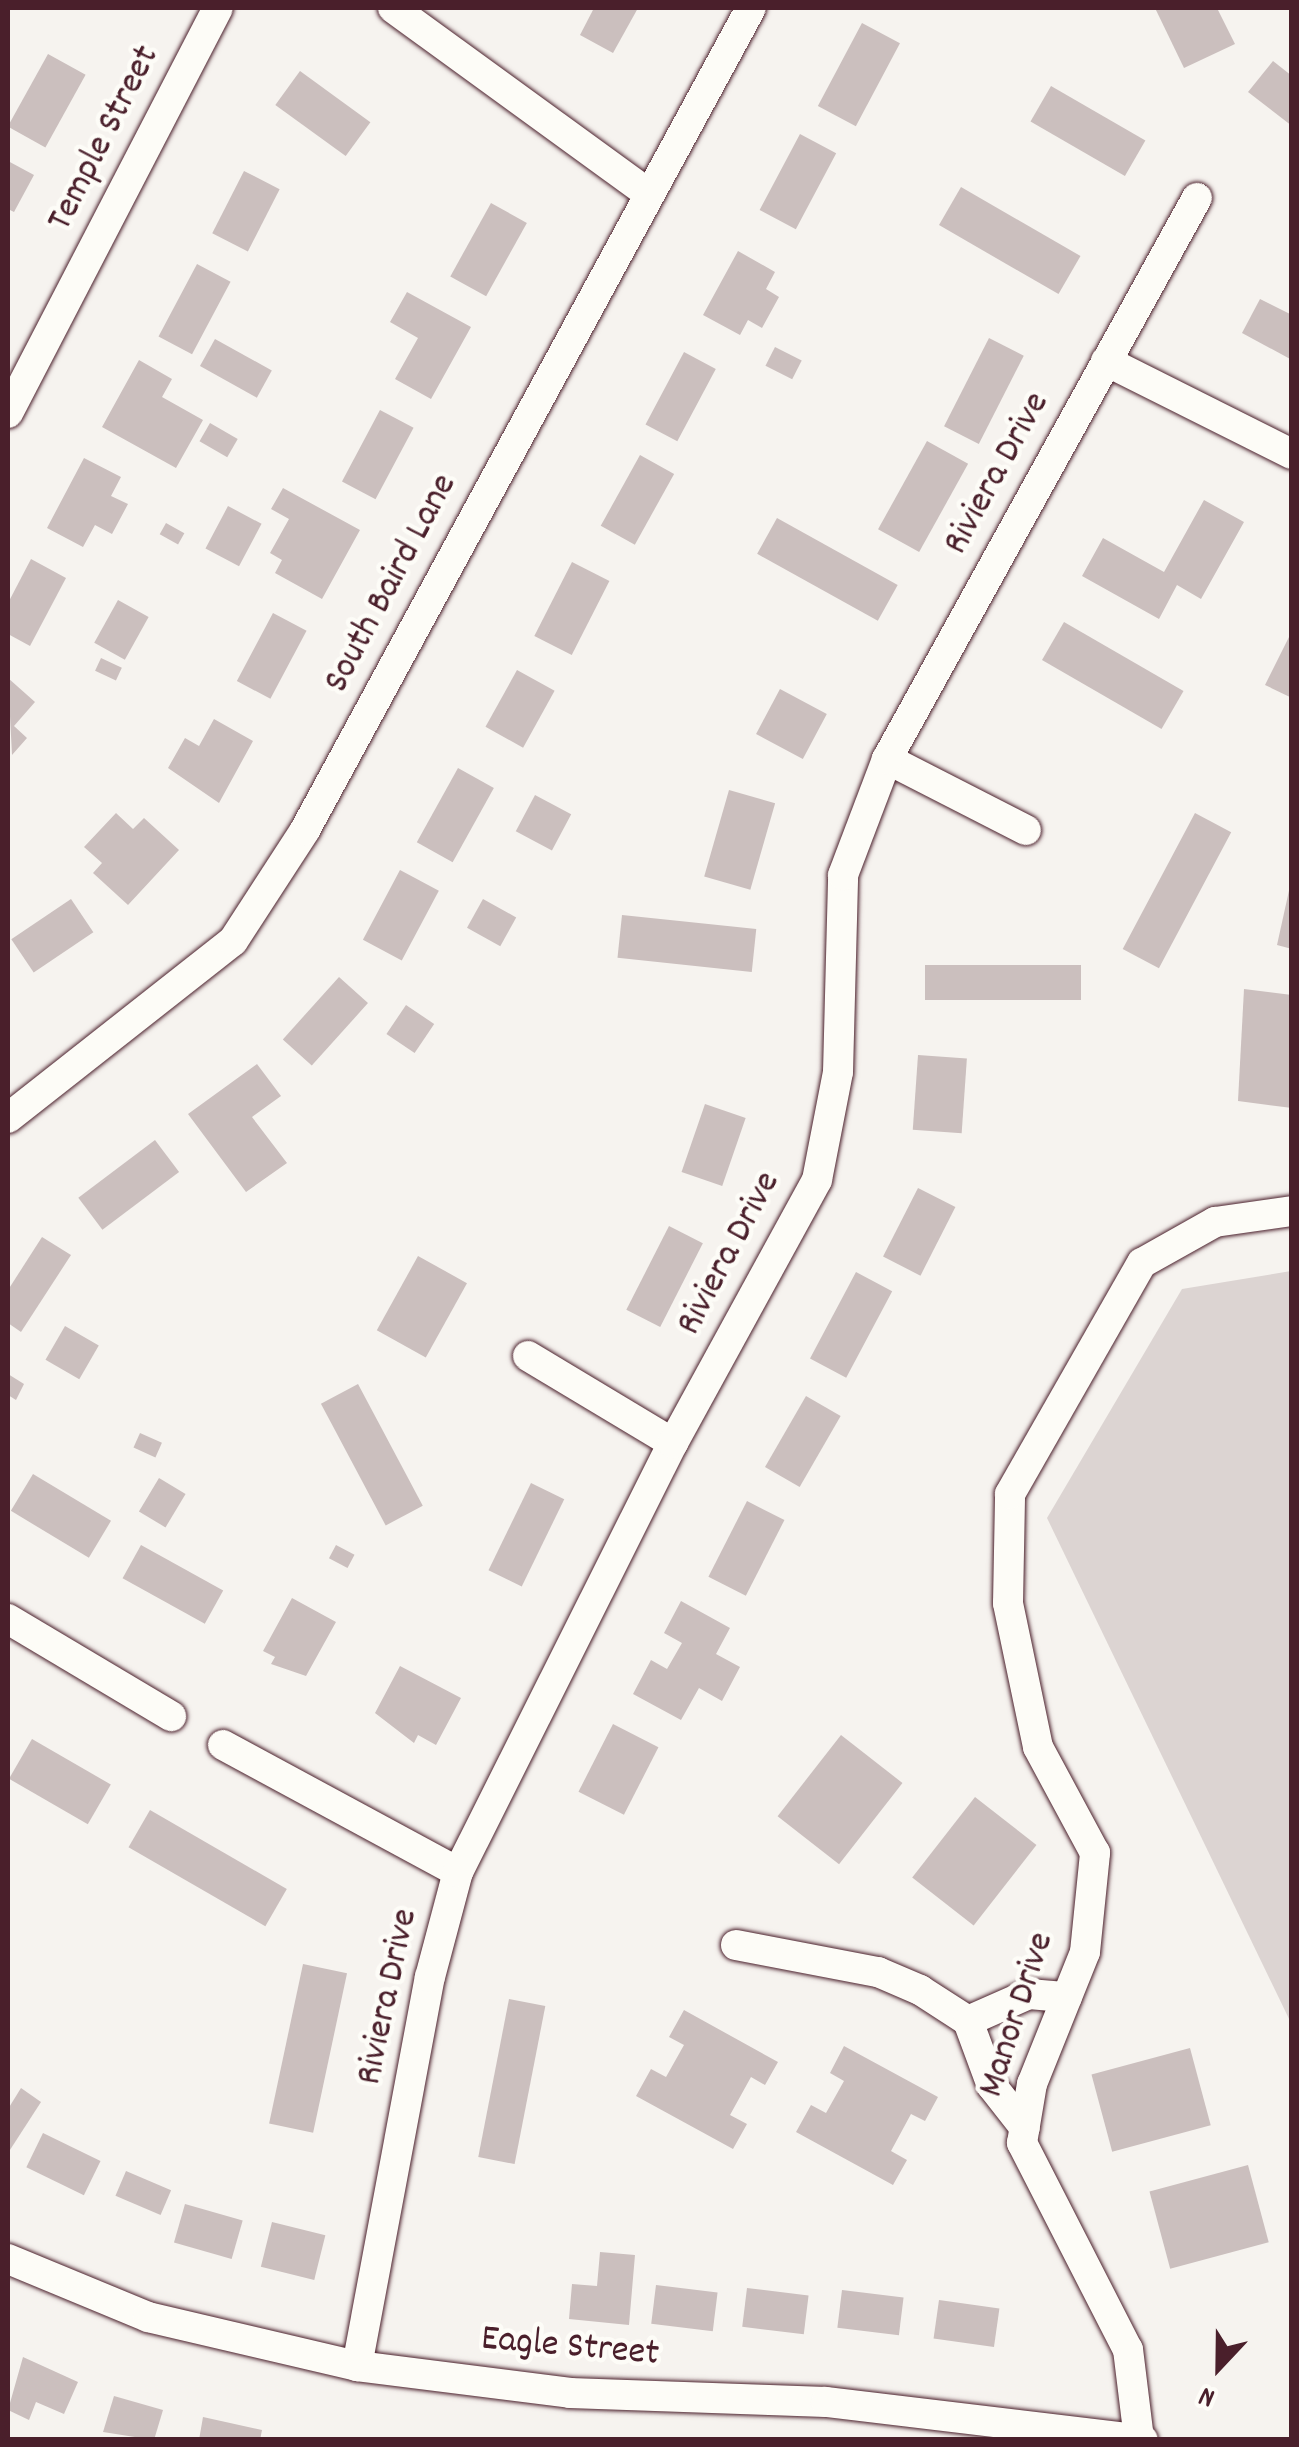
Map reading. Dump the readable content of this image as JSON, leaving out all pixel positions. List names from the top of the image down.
{
  "streets": {
    "street": [
      "Temple Street",
      "Riviera Drive",
      "South Baird Lane",
      "Manor Drive",
      "Eagle Street"
    ]
  },
  "crossings": [
    ["Riviera Drive", "Eagle Street"],
    ["Manor Drive", "Eagle Street"]
  ],
  "north": "bottom"
}
